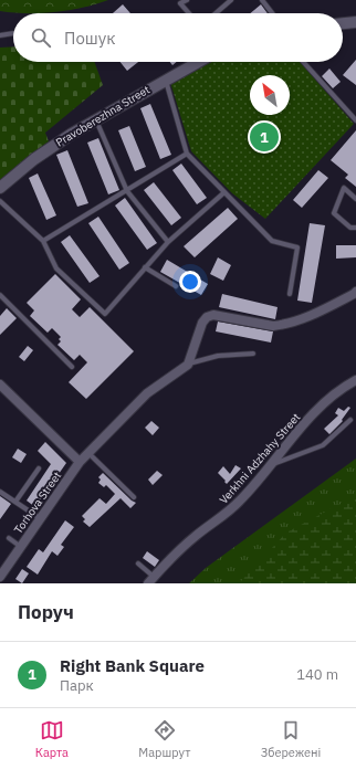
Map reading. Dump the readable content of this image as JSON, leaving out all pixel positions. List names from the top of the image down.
{
  "streets": {
    "street": ["Pravoberezhna Street", "Verkhni Adzhahy Street", "Torhova Street"]
  },
  "north": "top left",
  "page": {
    "search": "Пошук",
    "pins": "1",
    "heading": "Поруч",
    "list": [
      {
        "mark": "1",
        "name": "Right Bank Square",
        "note": "Парк",
        "value": "140 m"
      }
    ],
    "nav": ["Карта", "Маршрут", "Збережені"]
  }
}
